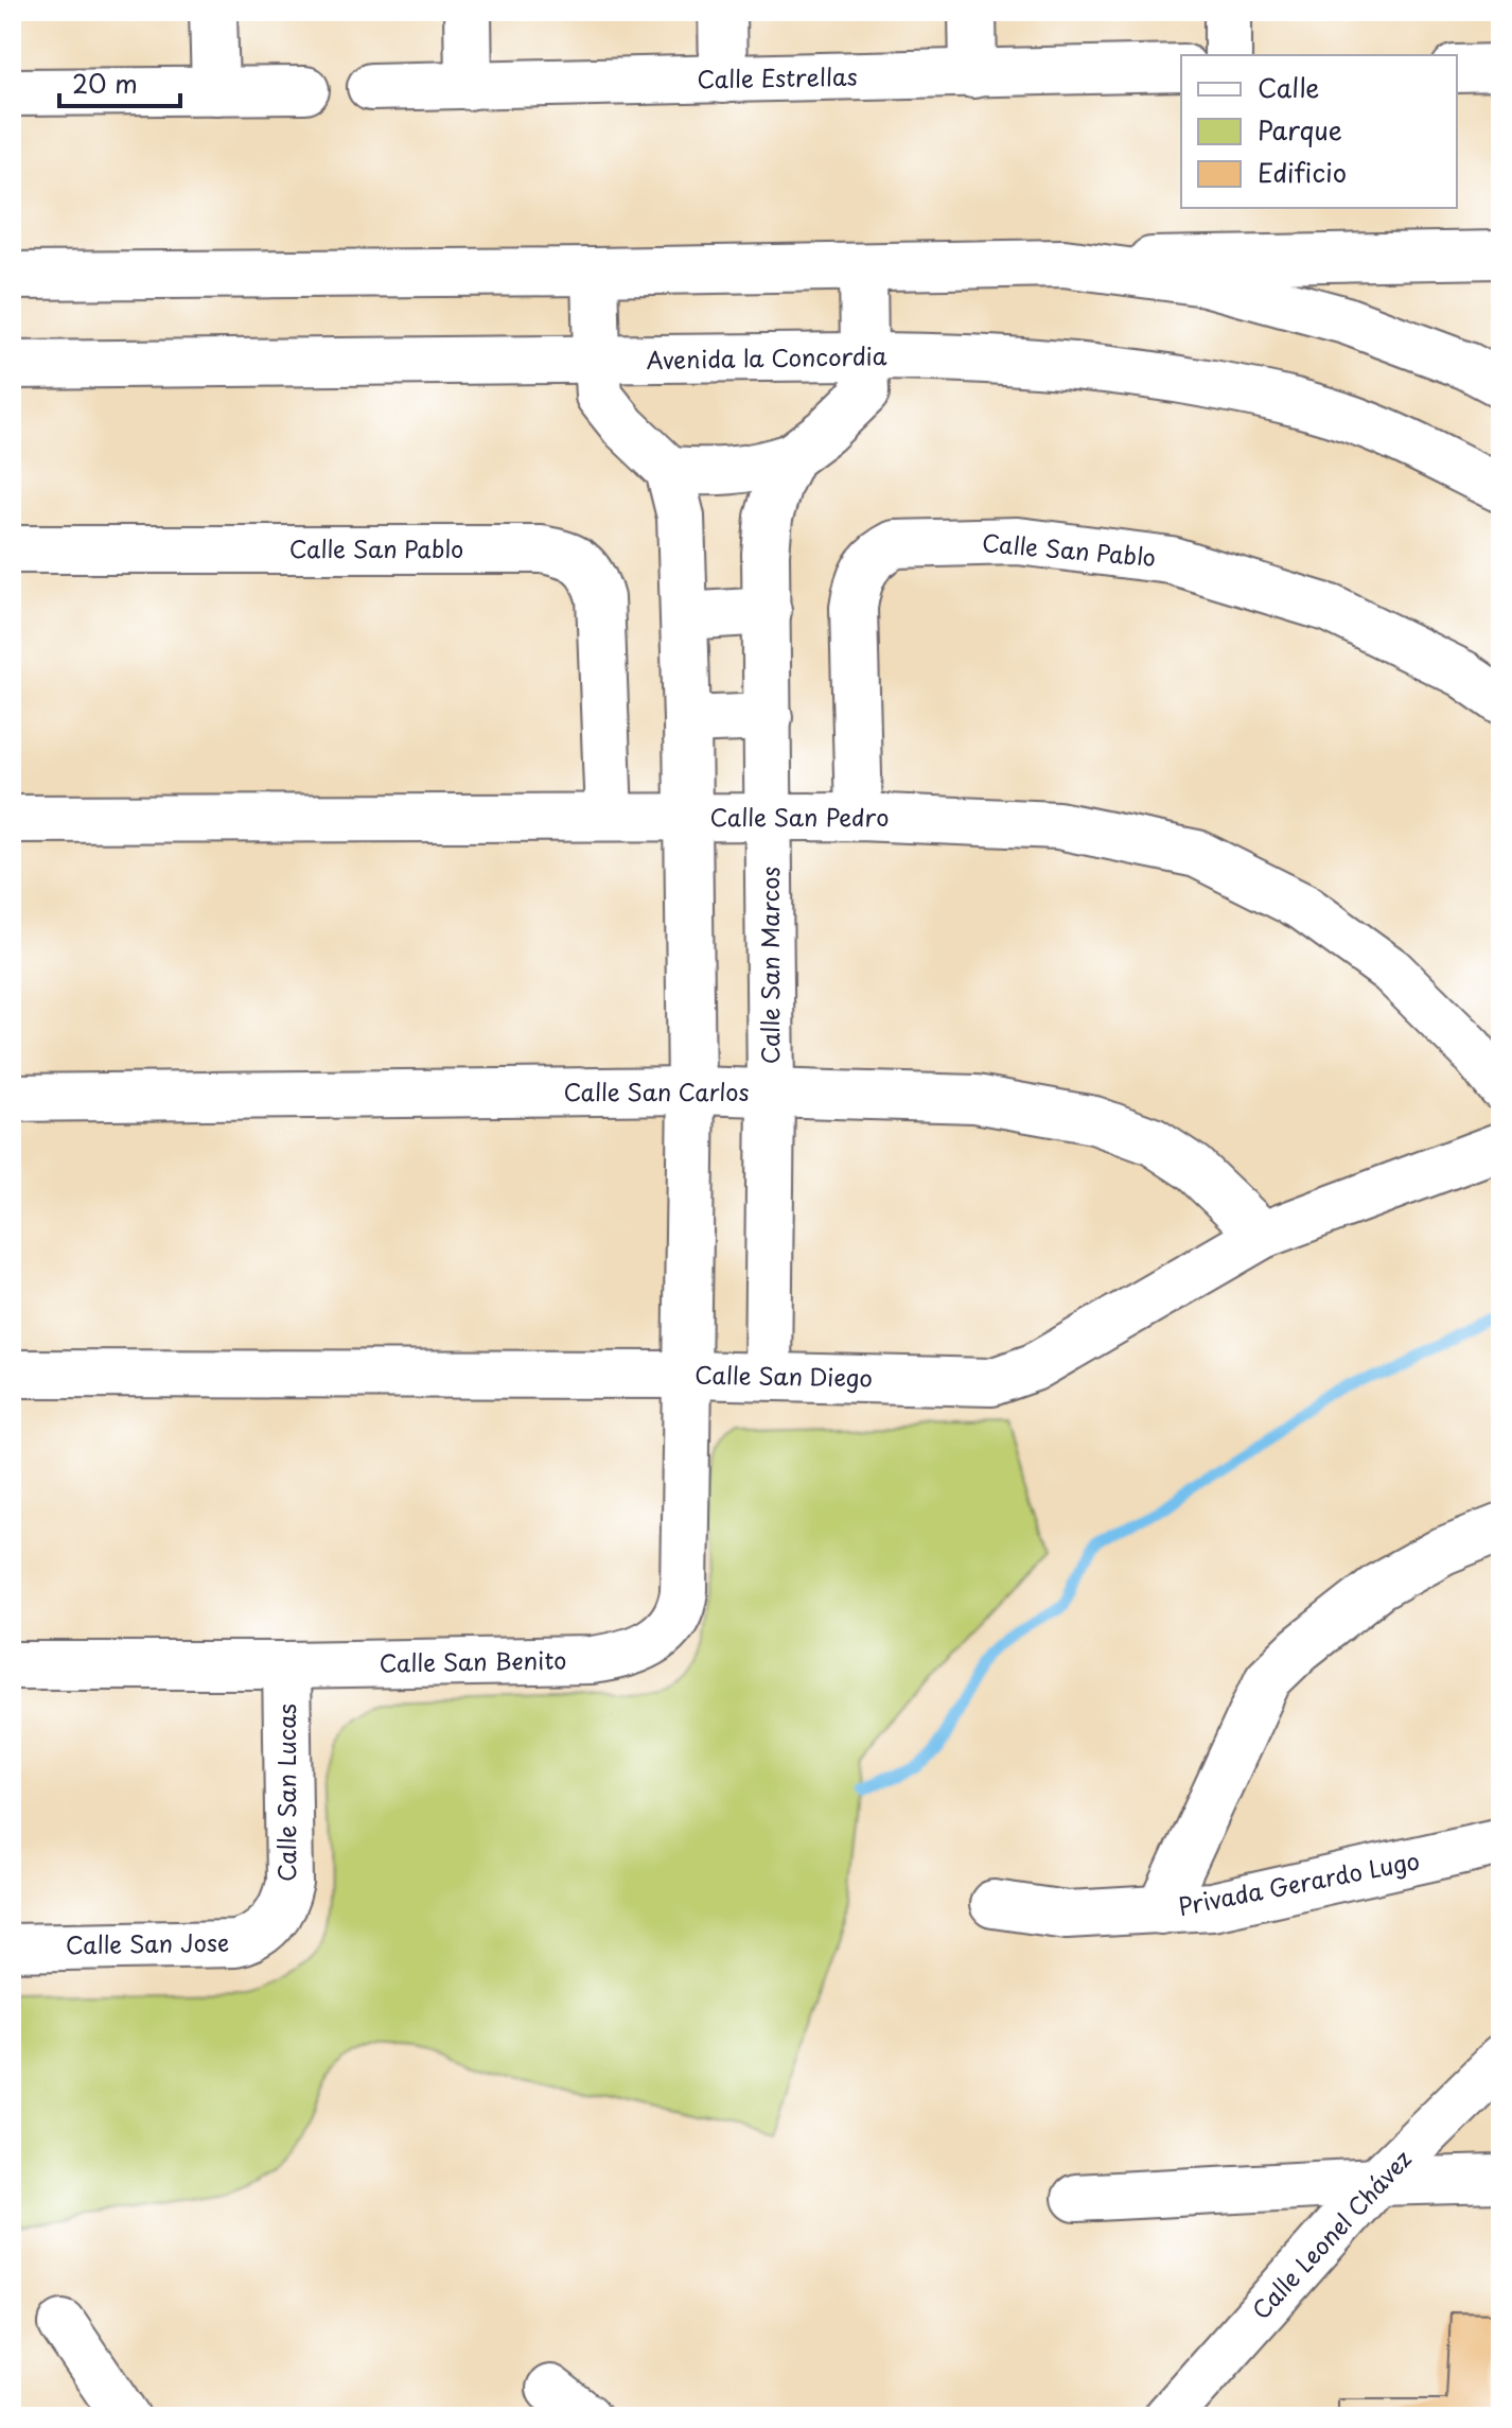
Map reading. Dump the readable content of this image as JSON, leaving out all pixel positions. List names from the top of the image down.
{
  "streets": {
    "street": [
      "Calle Estrellas",
      "Avenida la Concordia",
      "Calle San Pablo",
      "Calle San Pedro",
      "Calle San Marcos",
      "Calle San Carlos",
      "Calle San Diego",
      "Calle San Benito",
      "Calle San Lucas",
      "Privada Gerardo Lugo",
      "Calle San Jose",
      "Calle Leonel Chávez"
    ]
  },
  "crossings": [
    ["Calle San Pablo", "Calle San Pedro"],
    ["Calle San Pedro", "Calle San Marcos"],
    ["Calle San Marcos", "Calle San Carlos"],
    ["Calle San Marcos", "Calle San Diego"],
    ["Calle San Carlos", "Calle San Diego"],
    ["Calle San Diego", "Calle San Benito"],
    ["Calle San Benito", "Calle San Lucas"],
    ["Calle San Lucas", "Calle San Jose"]
  ],
  "legend": ["Calle", "Parque", "Edificio"],
  "scale_bar": "20 m"
}
